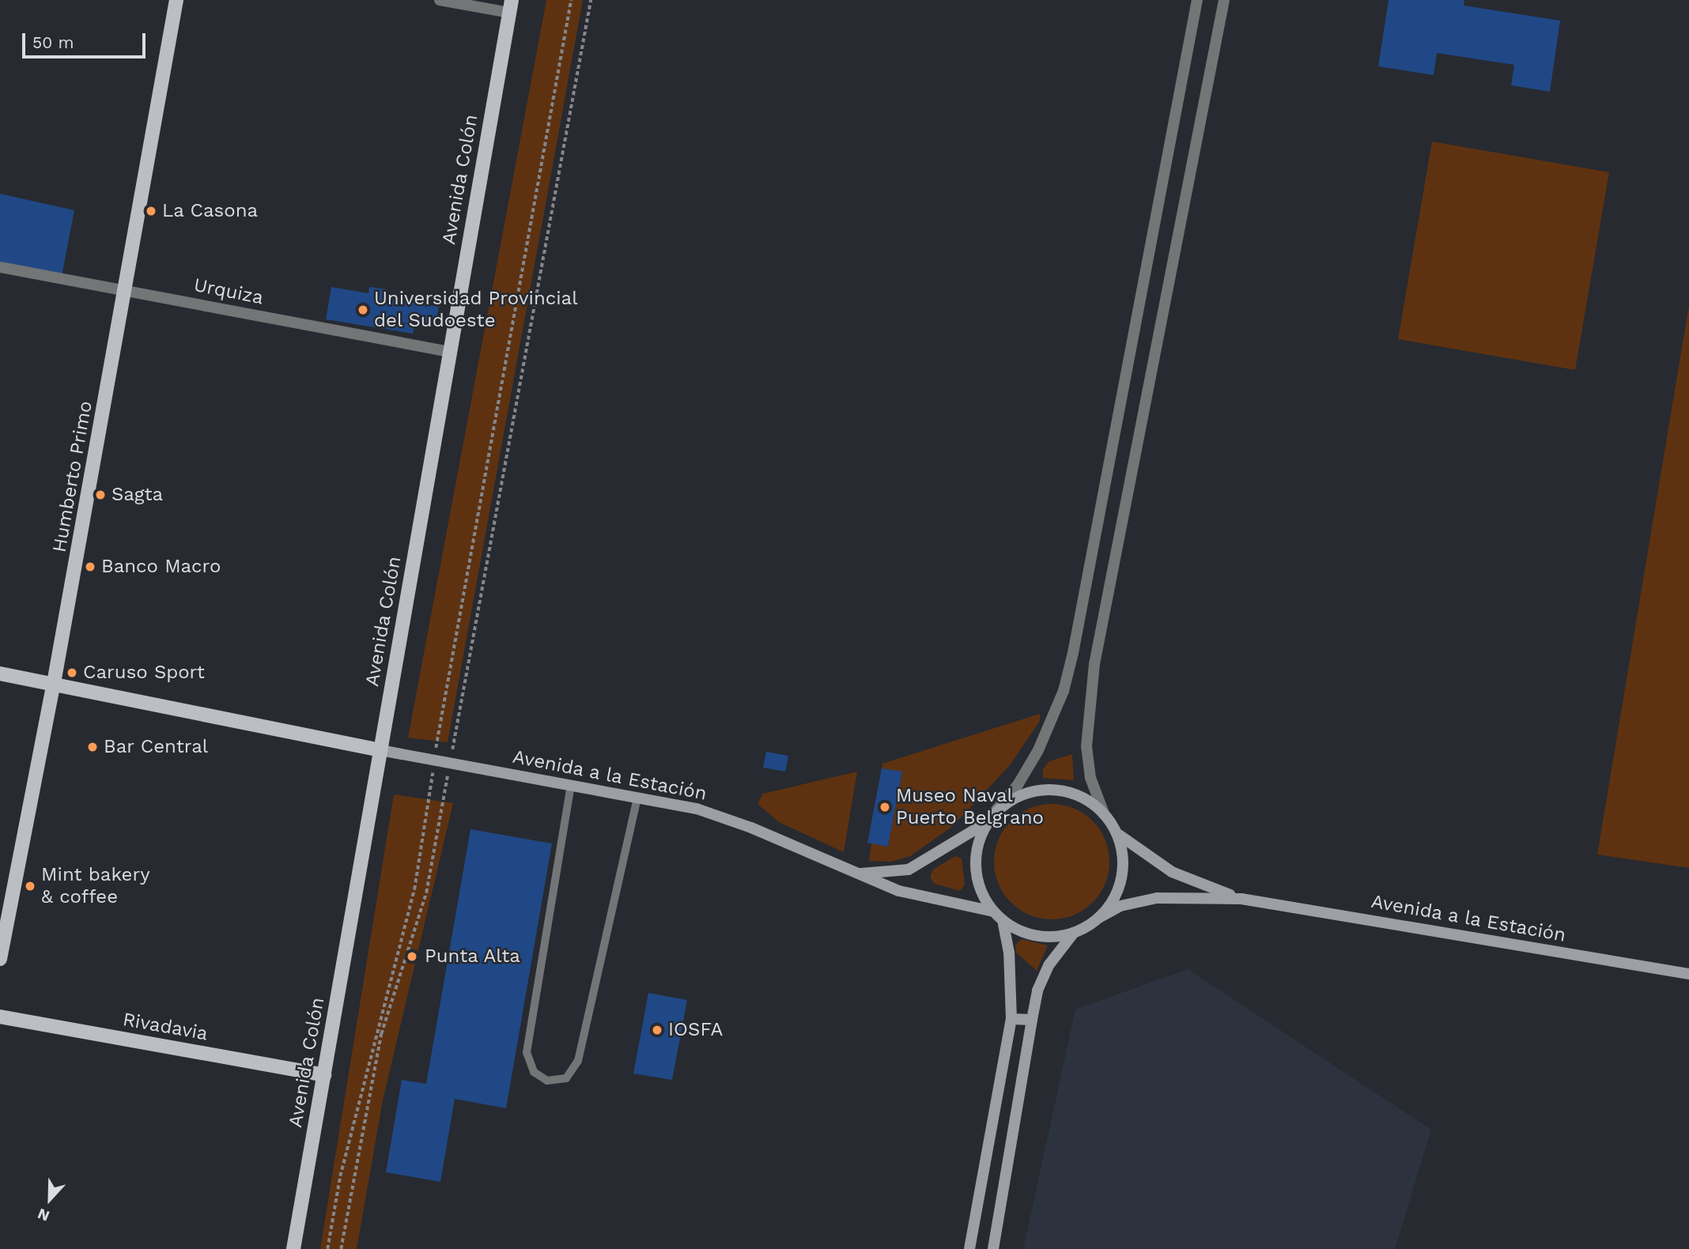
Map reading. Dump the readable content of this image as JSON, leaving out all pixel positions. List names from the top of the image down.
{
  "streets": {
    "main road": ["Avenida Colón", "Humberto Primo", "Rivadavia"],
    "street": ["Urquiza", "Avenida a la Estación"]
  },
  "crossings": [
    ["Avenida Colón", "Urquiza"],
    ["Avenida Colón", "Avenida a la Estación"],
    ["Avenida Colón", "Rivadavia"],
    ["Urquiza", "Humberto Primo"]
  ],
  "places": [
    "La Casona",
    "Universidad Provincial del Sudoeste",
    "Sagta",
    "Banco Macro",
    "Caruso Sport",
    "Bar Central",
    "Museo Naval Puerto Belgrano",
    "Mint bakery & coffee",
    "Punta Alta",
    "IOSFA"
  ],
  "scale_bar": "50 m",
  "north": "bottom"
}
